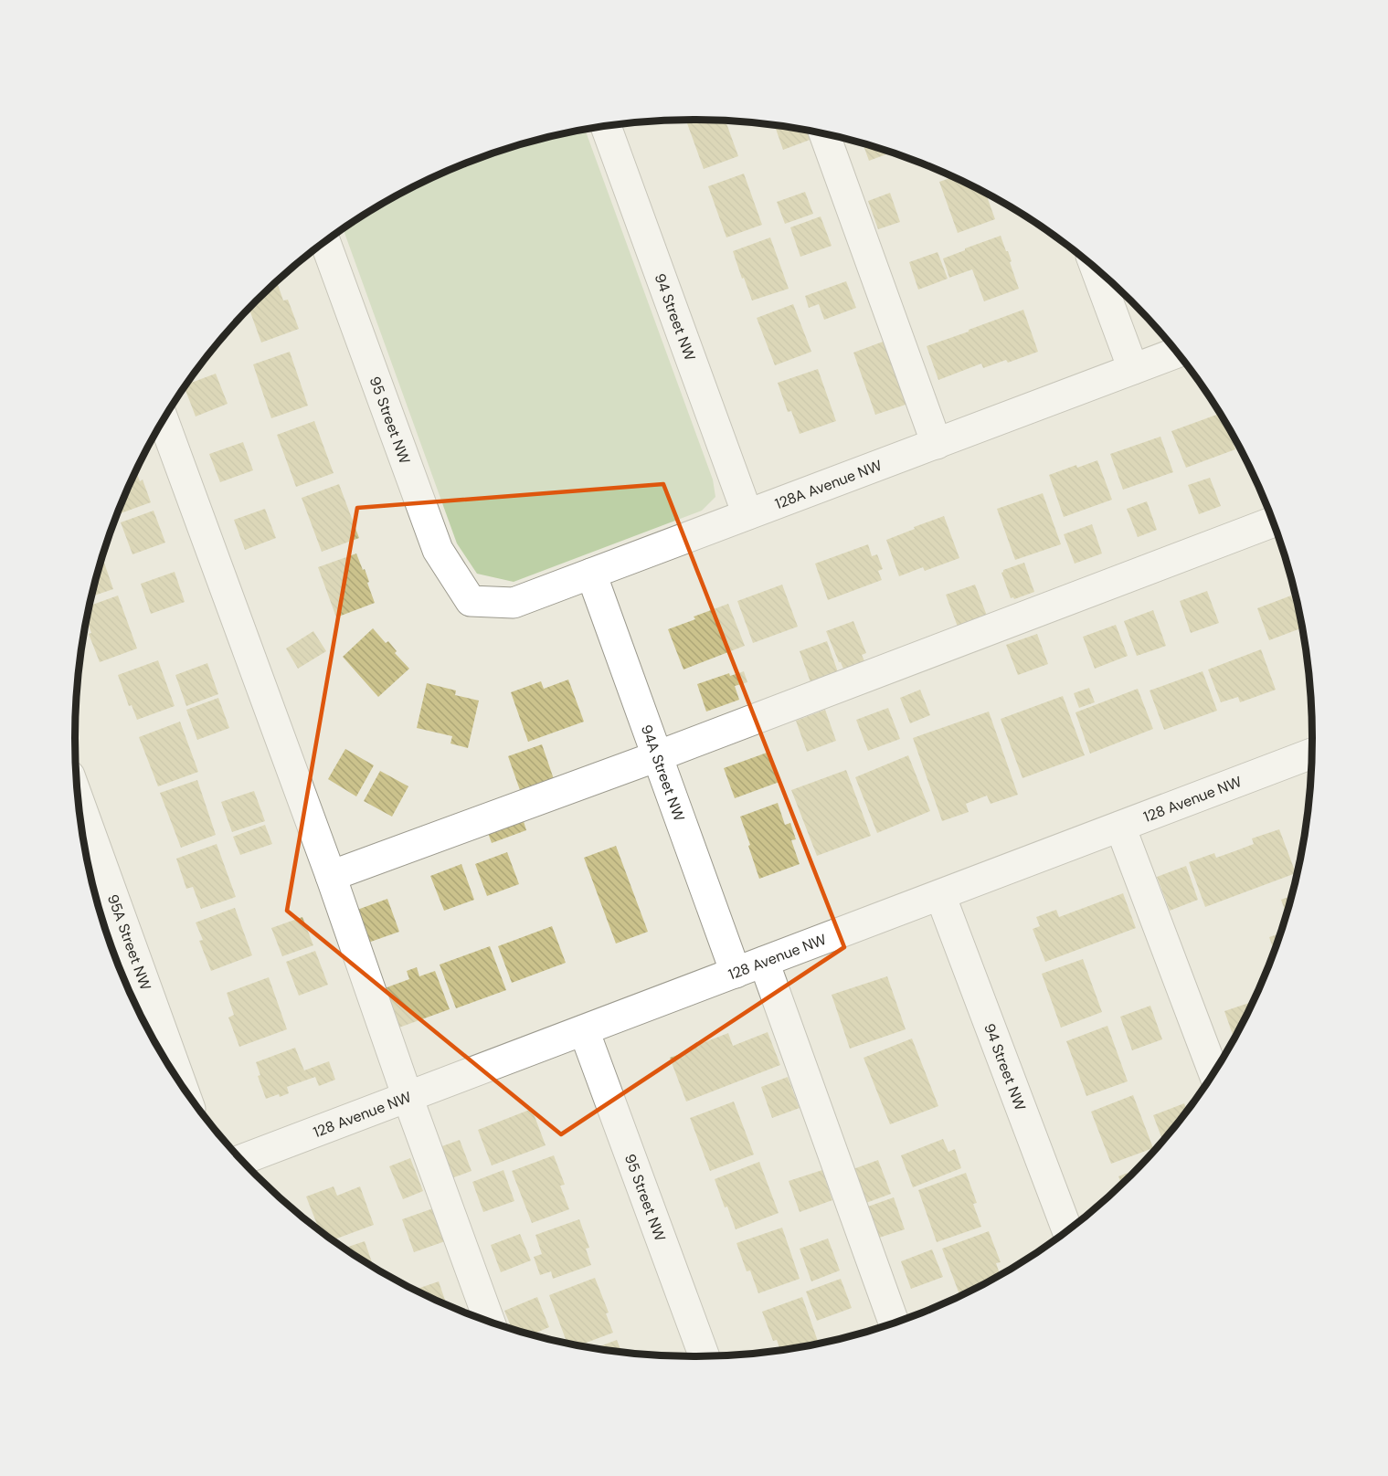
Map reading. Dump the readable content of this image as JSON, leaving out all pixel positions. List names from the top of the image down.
{
  "streets": {
    "street": [
      "94 Street NW",
      "95 Street NW",
      "128A Avenue NW",
      "94A Street NW",
      "128 Avenue NW",
      "95A Street NW"
    ]
  },
  "crossings": [
    ["94 Street NW", "128A Avenue NW"],
    ["94 Street NW", "128 Avenue NW"],
    ["95 Street NW", "128A Avenue NW"],
    ["95 Street NW", "128 Avenue NW"],
    ["128A Avenue NW", "94A Street NW"],
    ["94A Street NW", "128 Avenue NW"]
  ]
}
